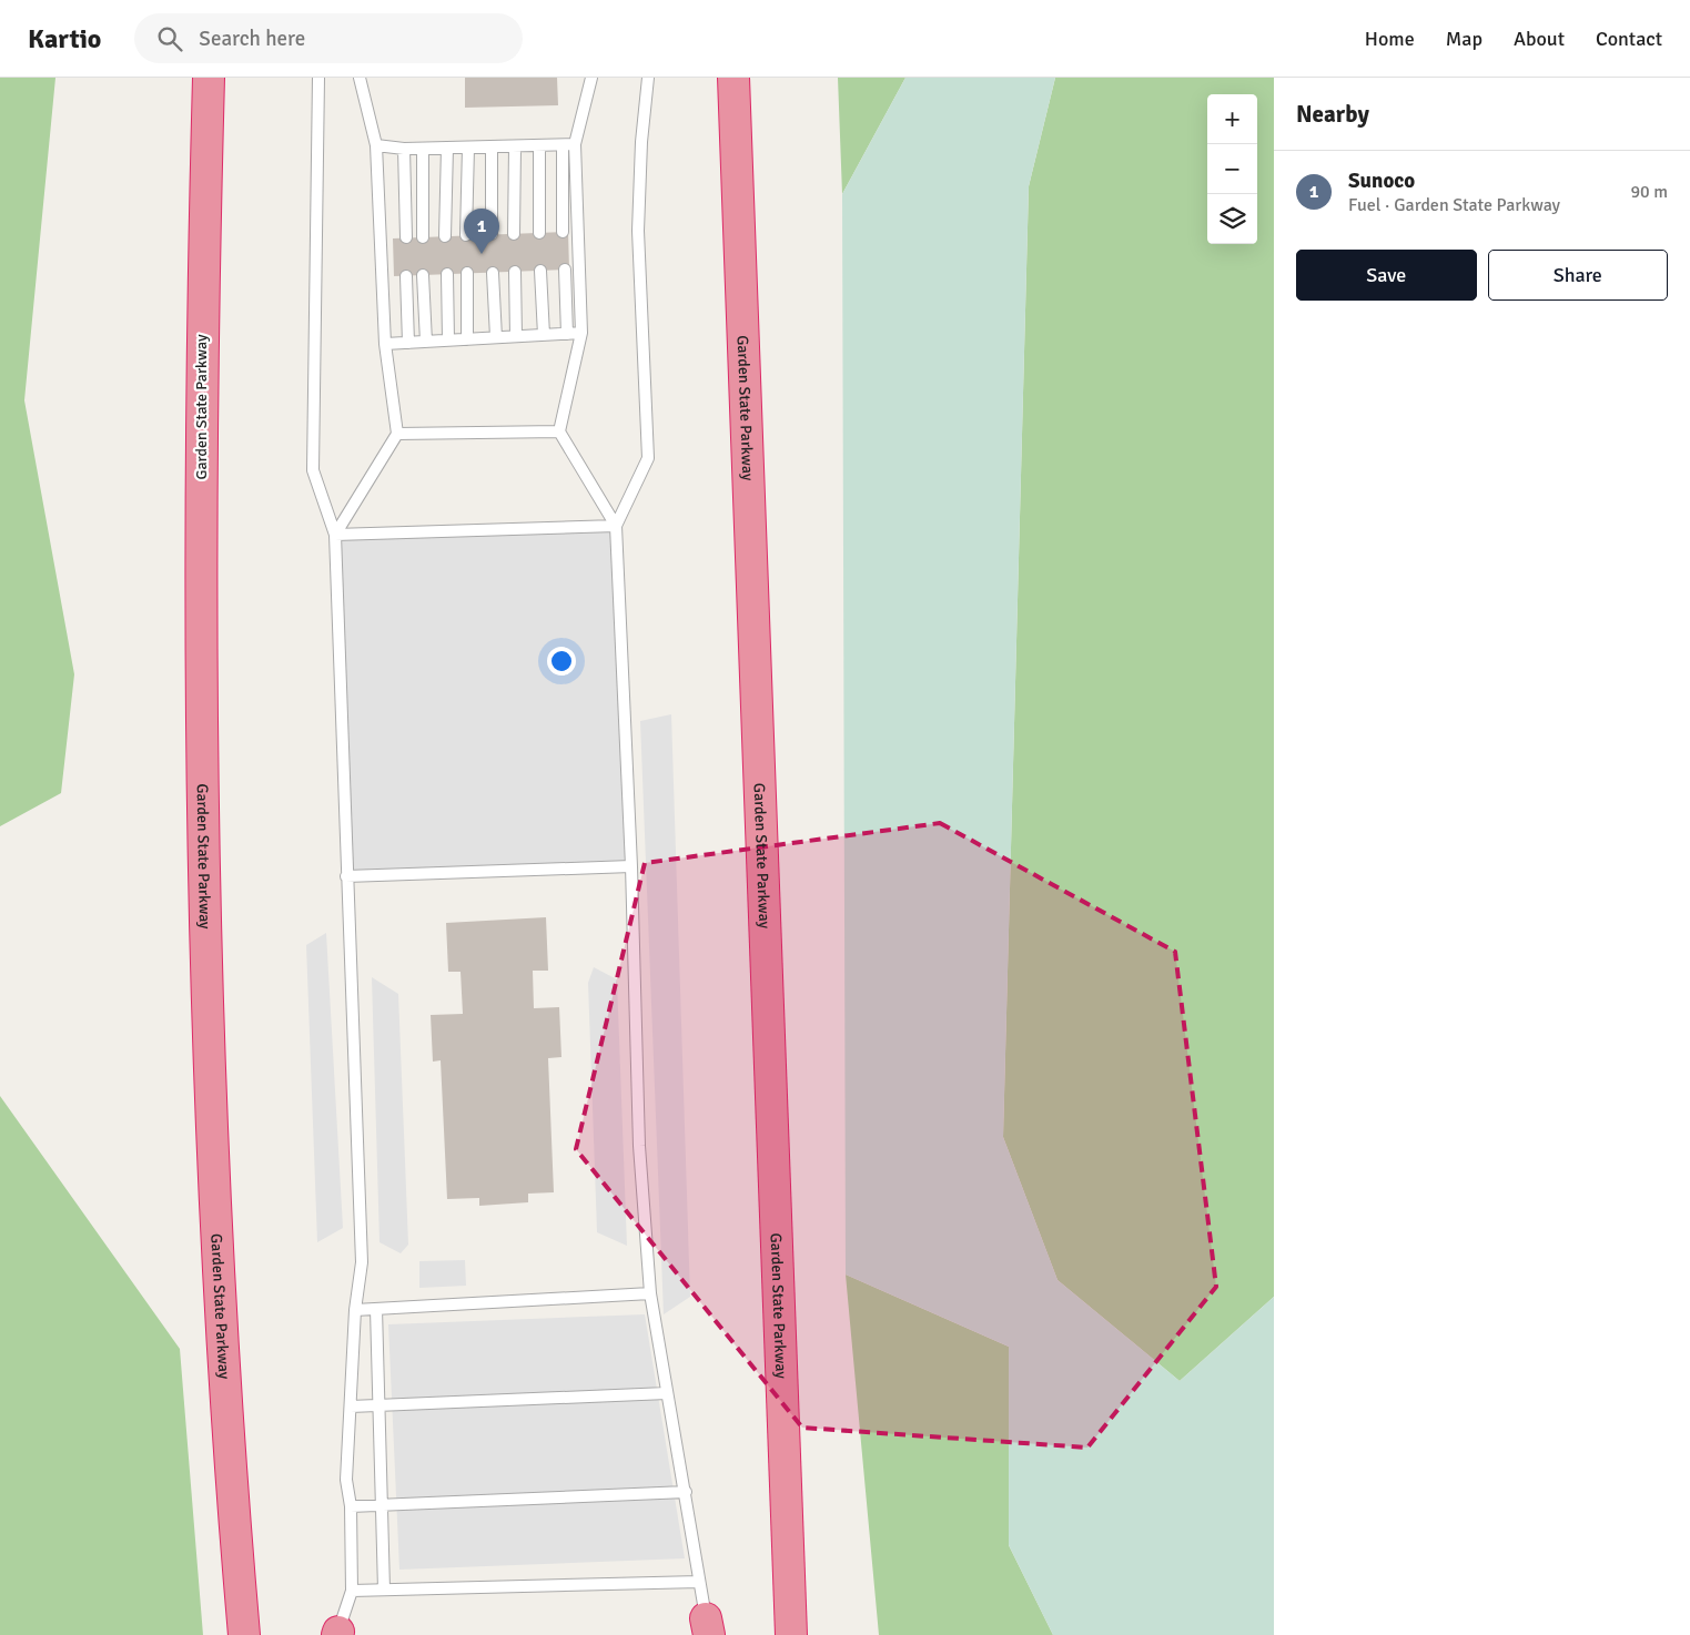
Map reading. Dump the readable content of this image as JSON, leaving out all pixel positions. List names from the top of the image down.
{
  "streets": {
    "highway": ["Garden State Parkway"]
  },
  "page": {
    "header": "Kartio",
    "search": "Search here",
    "nav": [
      "Home",
      "Map",
      "About",
      "Contact"
    ],
    "heading": "Nearby",
    "map_buttons": ["+", "−"],
    "list": [
      {
        "mark": "1",
        "name": "Sunoco",
        "note": "Fuel · Garden State Parkway",
        "value": "90 m"
      }
    ],
    "pins": "1",
    "buttons": ["Save", "Share"]
  }
}
